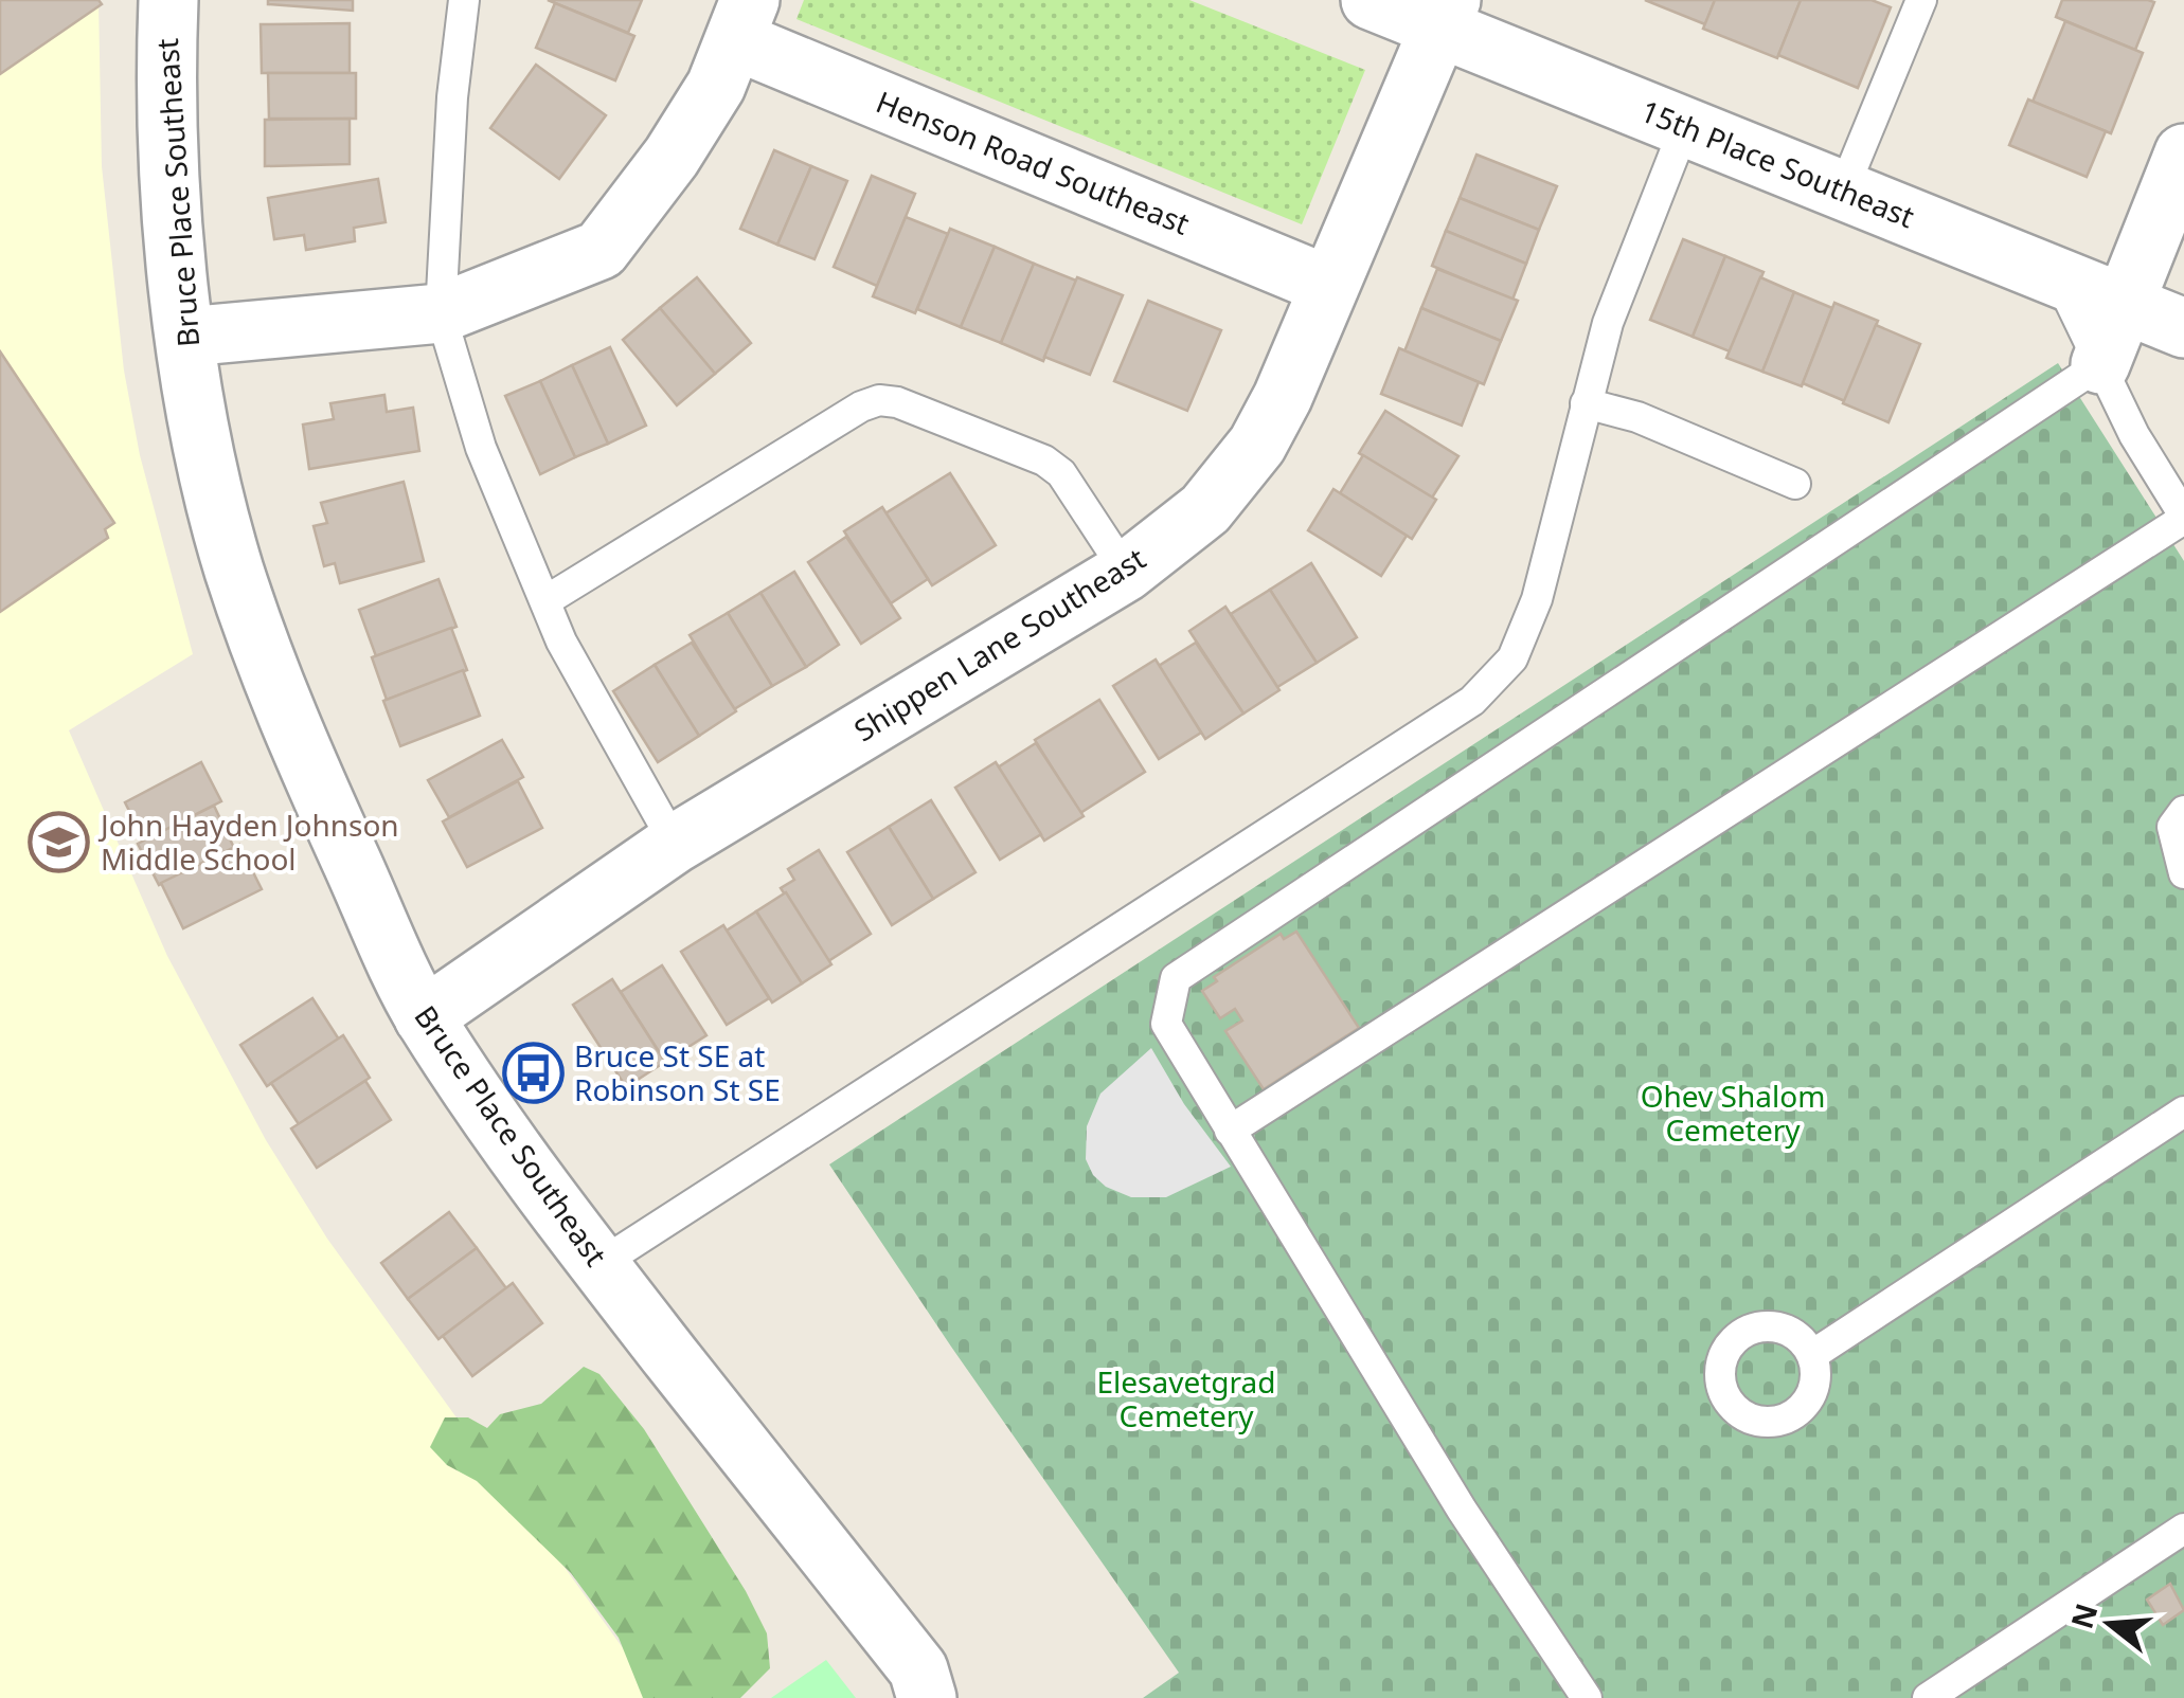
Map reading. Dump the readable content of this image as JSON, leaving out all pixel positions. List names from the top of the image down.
{
  "streets": {
    "street": [
      "Henson Road Southeast",
      "15th Place Southeast",
      "Bruce Place Southeast",
      "Shippen Lane Southeast"
    ]
  },
  "crossings": [
    ["Henson Road Southeast", "Shippen Lane Southeast"],
    ["15th Place Southeast", "Shippen Lane Southeast"],
    ["Bruce Place Southeast", "Shippen Lane Southeast"]
  ],
  "parks": ["Ohev Shalom Cemetery", "Elesavetgrad Cemetery"],
  "places": {
    "school or university": ["John Hayden Johnson Middle School"],
    "bus stop": ["Bruce St SE at Robinson St SE"]
  },
  "north": "left"
}
